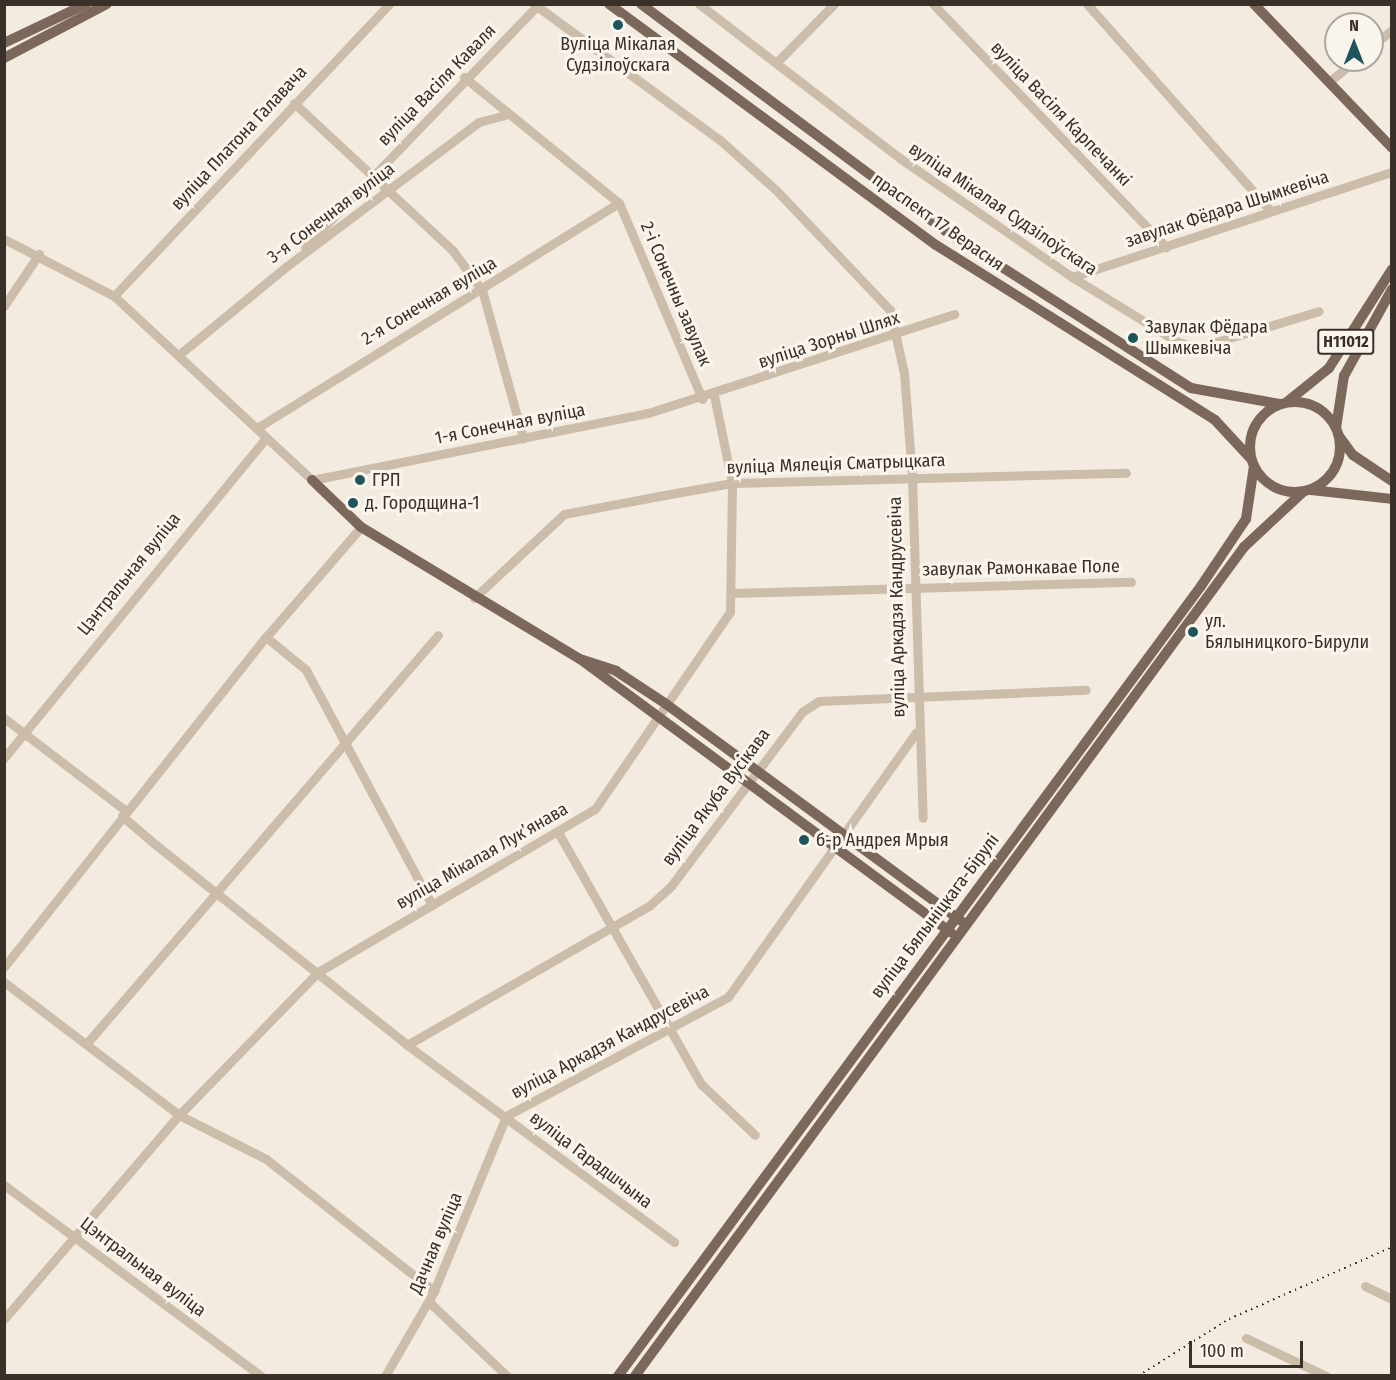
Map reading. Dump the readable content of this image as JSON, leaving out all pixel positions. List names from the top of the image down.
{
  "streets": {
    "main road": ["праспект 17 Верасня", "Н11012", "вуліца Бялыніцкага-Бірулі"],
    "street": [
      "вуліца Васіля Каваля",
      "вуліца Васіля Карпечанкі",
      "вуліца Платона Галавача",
      "вуліца Мікалая Судзілоўскага",
      "завулак Фёдара Шымкевіча",
      "3-я Сонечная вуліца",
      "2-і Сонечны завулак",
      "2-я Сонечная вуліца",
      "вуліца Зорны Шлях",
      "1-я Сонечная вуліца",
      "вуліца Мялеція Сматрыцкага",
      "завулак Рамонкавае Поле",
      "Цэнтральная вуліца",
      "вуліца Аркадзя Кандрусевіча",
      "вуліца Якуба Вусікава",
      "вуліца Мікалая Лукʼянава",
      "вуліца Гарадшчына",
      "Дачная вуліца"
    ]
  },
  "crossings": [
    ["вуліца Васіля Каваля", "3-я Сонечная вуліца"],
    ["вуліца Васіля Карпечанкі", "завулак Фёдара Шымкевіча"],
    ["вуліца Мікалая Судзілоўскага", "завулак Фёдара Шымкевіча"],
    ["праспект 17 Верасня", "Н11012"],
    ["праспект 17 Верасня", "вуліца Бялыніцкага-Бірулі"],
    ["2-і Сонечны завулак", "2-я Сонечная вуліца"],
    ["2-і Сонечны завулак", "1-я Сонечная вуліца"],
    ["вуліца Зорны Шлях", "1-я Сонечная вуліца"],
    ["вуліца Зорны Шлях", "вуліца Аркадзя Кандрусевіча"],
    ["вуліца Зорны Шлях", "вуліца Мікалая Лукʼянава"],
    ["Н11012", "вуліца Бялыніцкага-Бірулі"],
    ["1-я Сонечная вуліца", "вуліца Мікалая Лукʼянава"],
    ["вуліца Мялеція Сматрыцкага", "вуліца Аркадзя Кандрусевіча"],
    ["вуліца Мялеція Сматрыцкага", "вуліца Мікалая Лукʼянава"],
    ["завулак Рамонкавае Поле", "вуліца Аркадзя Кандрусевіча"],
    ["завулак Рамонкавае Поле", "вуліца Мікалая Лукʼянава"],
    ["Цэнтральная вуліца", "вуліца Мікалая Лукʼянава"],
    ["вуліца Аркадзя Кандрусевіча", "вуліца Якуба Вусікава"],
    ["вуліца Аркадзя Кандрусевіча", "вуліца Гарадшчына"],
    ["вуліца Аркадзя Кандрусевіча", "Дачная вуліца"],
    ["вуліца Якуба Вусікава", "вуліца Гарадшчына"],
    ["вуліца Мікалая Лукʼянава", "вуліца Гарадшчына"],
    ["вуліца Гарадшчына", "Дачная вуліца"]
  ],
  "places": [
    "Вуліца Мікалая Судзілоўскага",
    "Завулак Фёдара Шымкевіча",
    "ГРП",
    "д. Городщина-1",
    "ул. Бялыницкого-Бирули",
    "б-р Андрея Мрыя"
  ],
  "scale_bar": "100 m",
  "north": "top"
}
